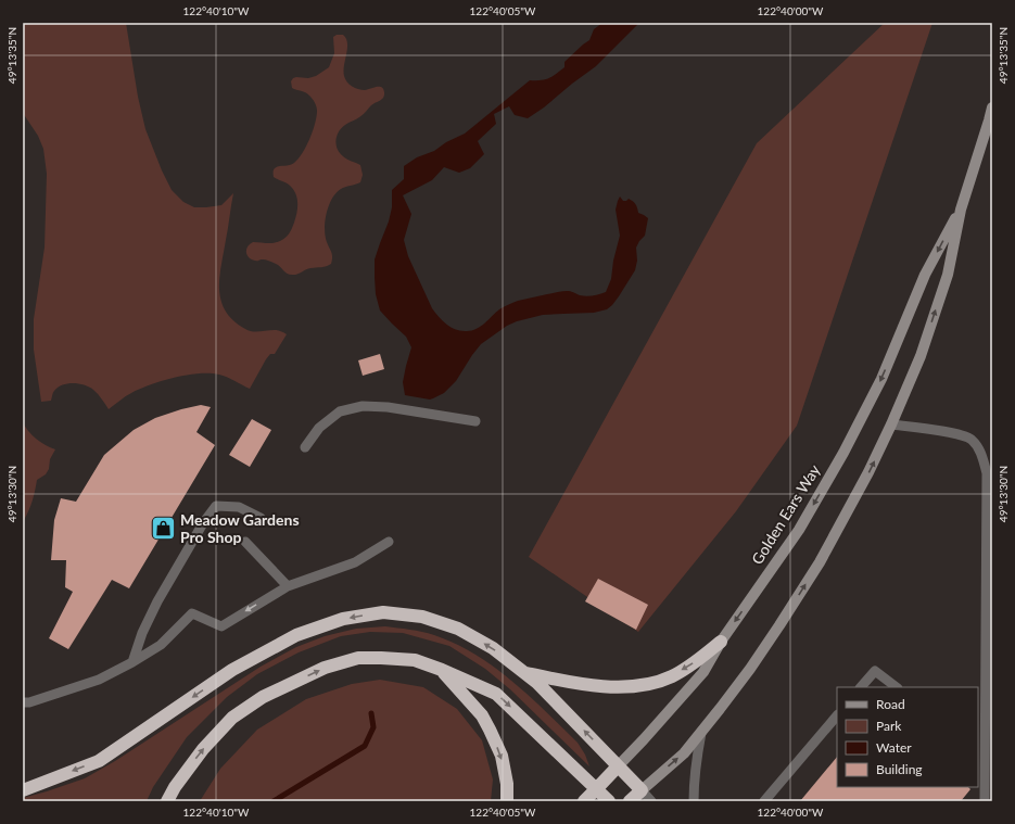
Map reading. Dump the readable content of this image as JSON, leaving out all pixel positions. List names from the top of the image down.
{
  "streets": {
    "highway": ["Golden Ears Way"]
  },
  "places": {
    "shop": ["Meadow Gardens Pro Shop"]
  },
  "legend": [
    "Road",
    "Park",
    "Water",
    "Building"
  ],
  "coordinates": [
    "122°40'10\"W",
    "122°40'05\"W",
    "122°40'00\"W",
    "49°13'35\"N",
    "49°13'30\"N"
  ]
}
